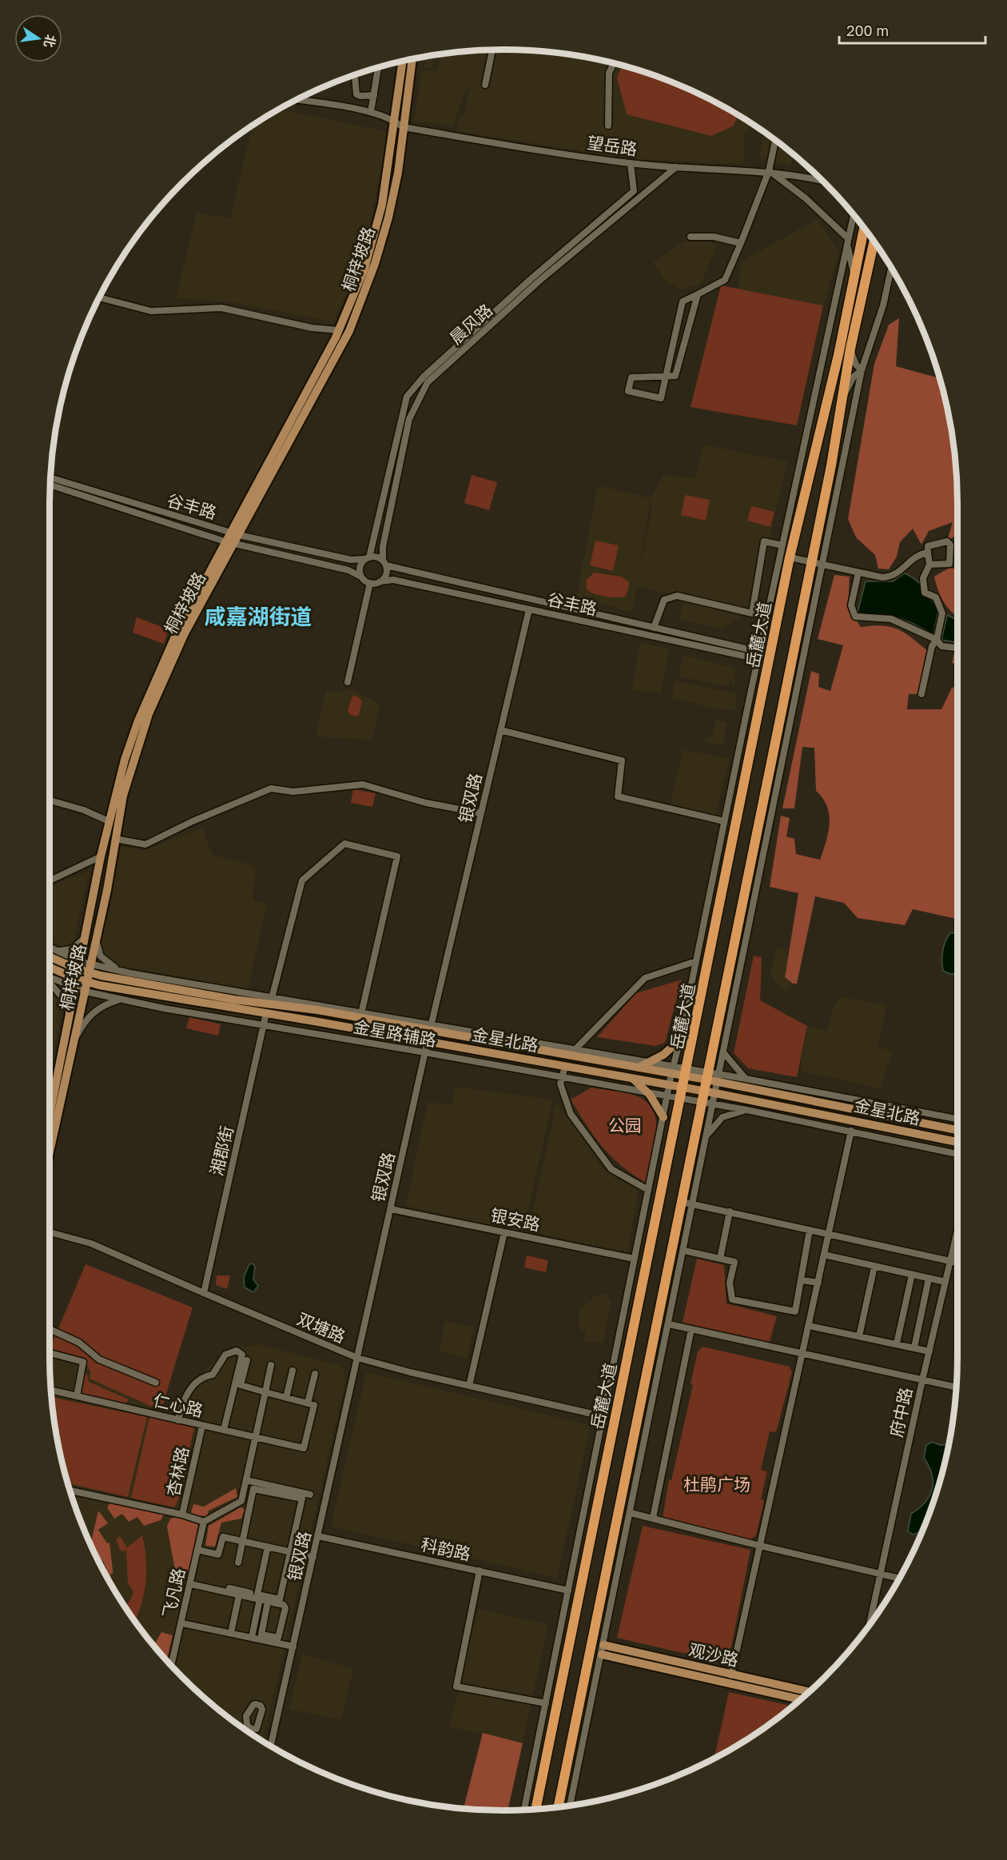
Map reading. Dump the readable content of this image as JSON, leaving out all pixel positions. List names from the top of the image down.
{
  "streets": {
    "highway": ["岳麓大道"],
    "main road": ["桐梓坡路", "金星北路", "观沙路"],
    "street": [
      "望岳路",
      "晨风路",
      "谷丰路",
      "银双路",
      "金星路辅路",
      "湘郡街",
      "银安路",
      "双塘路",
      "仁心路",
      "府中路",
      "杏林路",
      "科韵路",
      "飞凡路"
    ]
  },
  "crossings": [
    ["望岳路", "桐梓坡路"],
    ["望岳路", "晨风路"],
    ["桐梓坡路", "谷丰路"],
    ["桐梓坡路", "金星路辅路"],
    ["桐梓坡路", "金星北路"],
    ["晨风路", "谷丰路"],
    ["谷丰路", "银双路"],
    ["岳麓大道", "金星路辅路"],
    ["岳麓大道", "金星北路"],
    ["银双路", "金星路辅路"],
    ["银双路", "金星北路"],
    ["银双路", "银安路"],
    ["银双路", "双塘路"],
    ["银双路", "科韵路"],
    ["金星路辅路", "金星北路"],
    ["金星北路", "湘郡街"],
    ["湘郡街", "双塘路"],
    ["仁心路", "杏林路"],
    ["杏林路", "飞凡路"]
  ],
  "districts": ["咸嘉湖街道"],
  "parks": ["公园", "杜鹃广场"],
  "scale_bar": "200 m",
  "north": "right"
}
